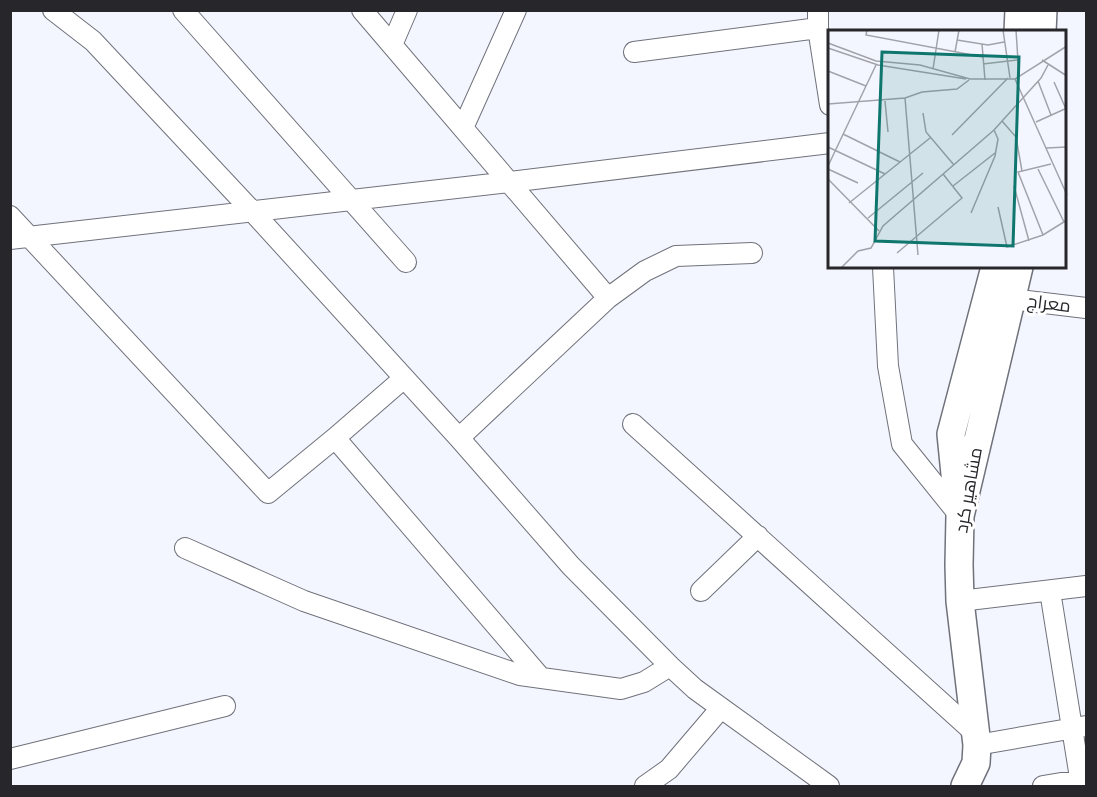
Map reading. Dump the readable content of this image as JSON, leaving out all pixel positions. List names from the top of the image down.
{
  "streets": {
    "street": ["معراج", "مشاهیر کرد"]
  },
  "crossings": [
    ["معراج", "مشاهیر کرد"]
  ]
}
